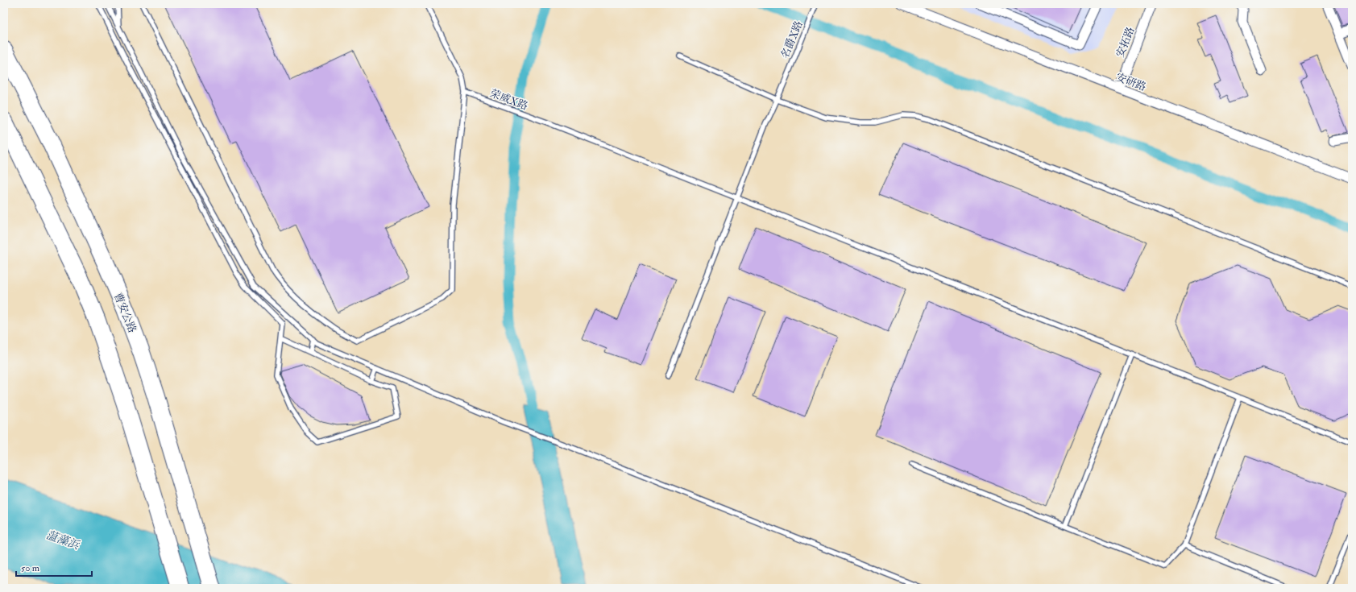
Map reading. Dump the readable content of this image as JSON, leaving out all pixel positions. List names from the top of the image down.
{
  "streets": {
    "highway": ["曹安公路"],
    "street": ["安拓路", "安研路"],
    "lane": ["名爵X路", "荣威X路"]
  },
  "crossings": [
    ["名爵X路", "荣威X路"],
    ["安拓路", "安研路"]
  ],
  "water": ["蕰藻浜"],
  "scale_bar": "50 m"
}
